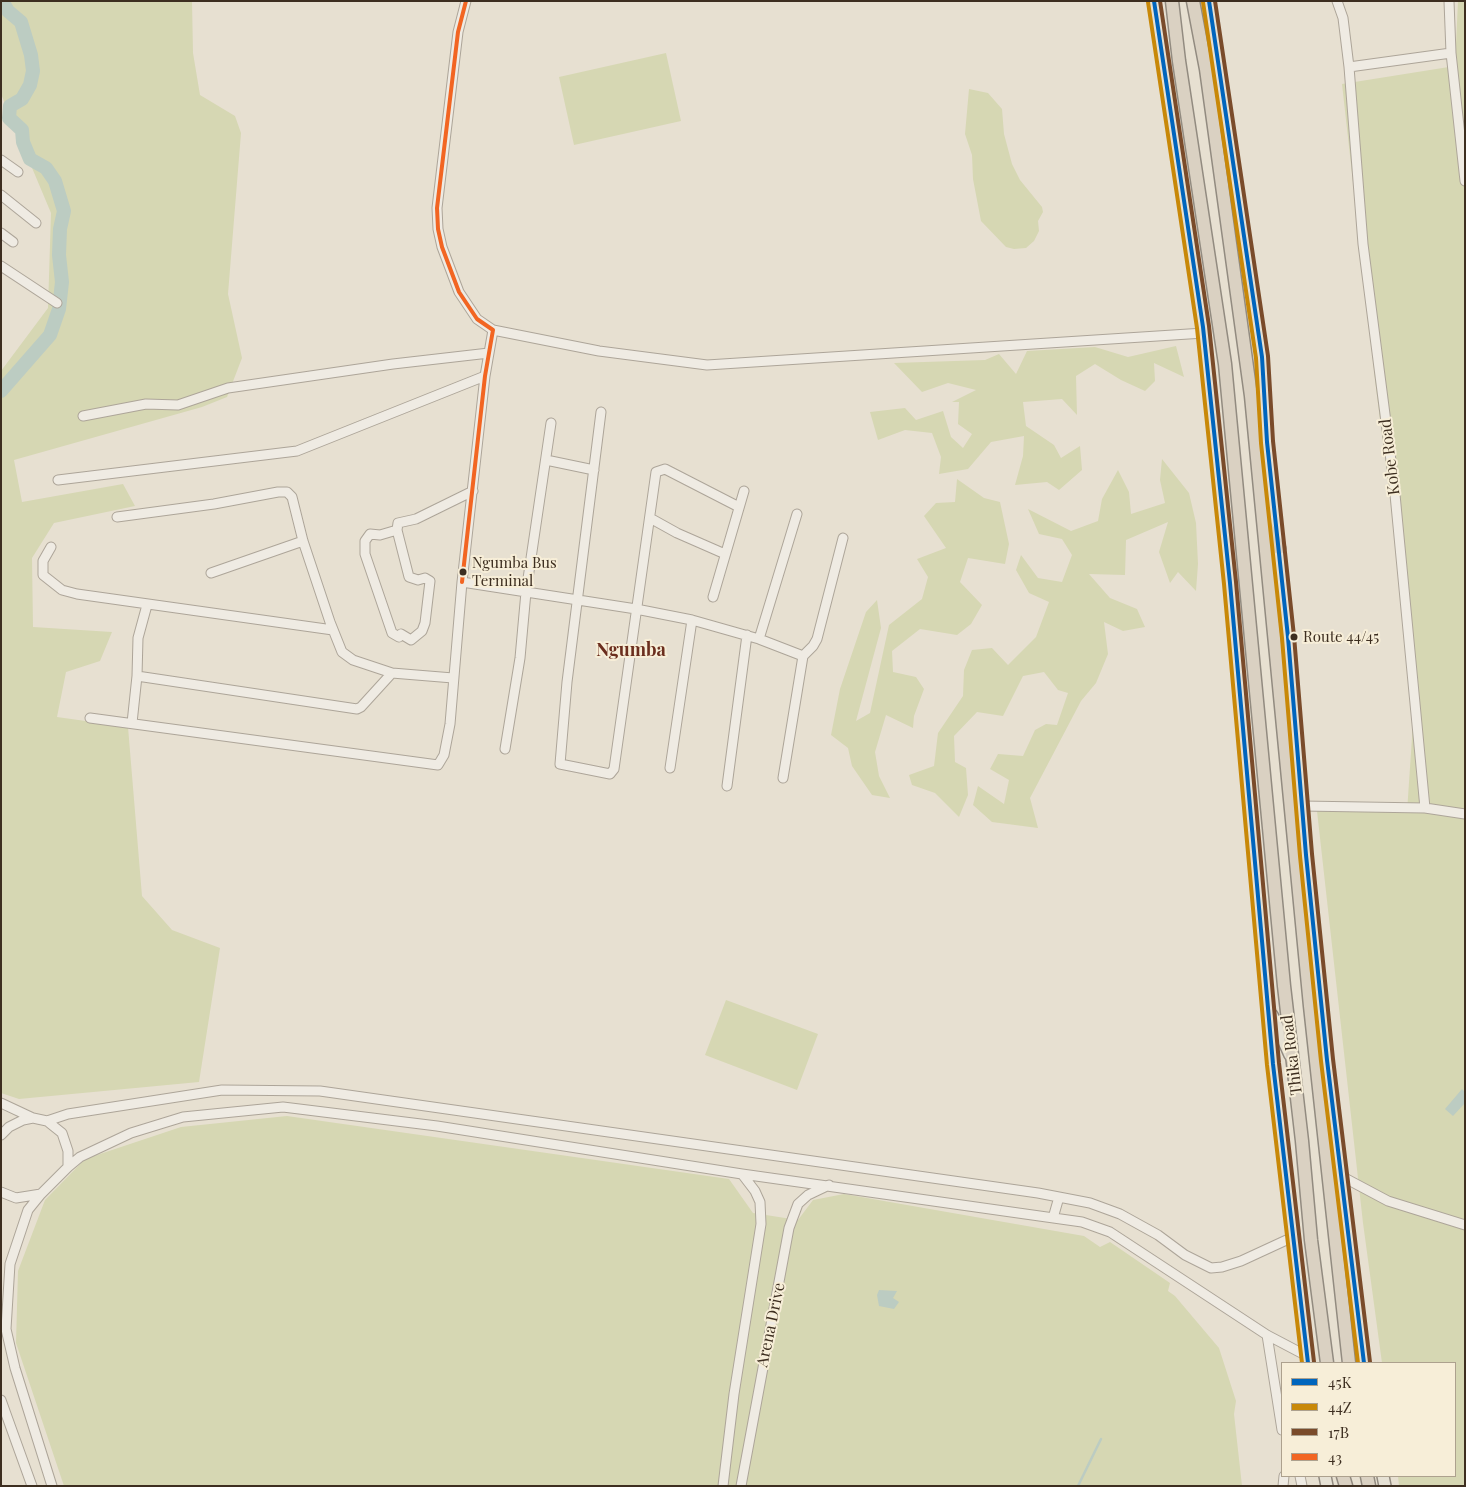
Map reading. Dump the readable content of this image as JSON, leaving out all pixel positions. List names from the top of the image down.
{
  "streets": {
    "highway": ["Thika Road"],
    "street": ["Kobe Road", "Arena Drive"]
  },
  "districts": ["Ngumba"],
  "places": ["Ngumba Bus Terminal", "Route 44/45"],
  "lines": [
    "transit line 45K",
    "transit line 17B",
    "transit line 43",
    "transit line 44Z"
  ],
  "legend": [
    "45K",
    "44Z",
    "17B",
    "43"
  ]
}
